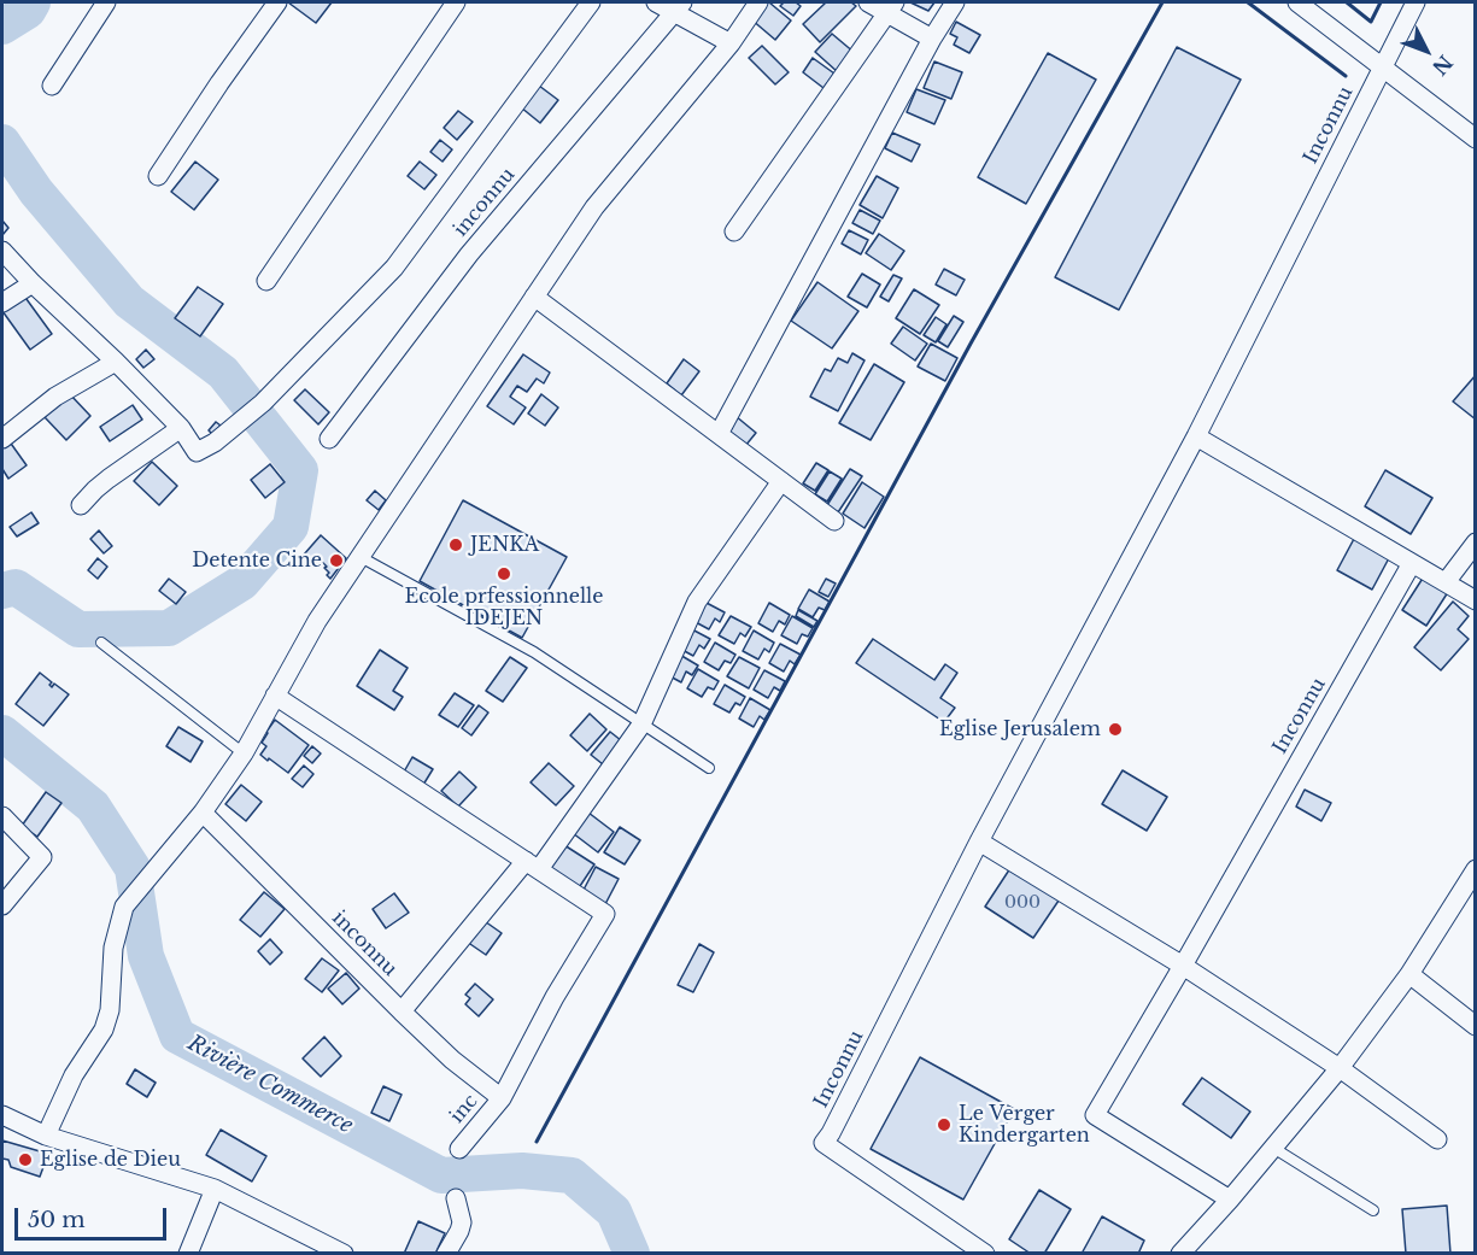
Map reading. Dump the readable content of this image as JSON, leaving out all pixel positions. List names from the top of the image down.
{
  "streets": {
    "street": ["Inconnu", "inconnu", "inc"]
  },
  "crossings": [
    ["inconnu", "inc"]
  ],
  "water": ["Rivière Commerce"],
  "places": [
    "JENKA",
    "Detente Cine",
    "Ecole prfessionnelle IDEJEN",
    "Eglise Jerusalem",
    "Le Verger Kindergarten",
    "Eglise de Dieu"
  ],
  "house_numbers": ["000"],
  "scale_bar": "50 m",
  "north": "bottom right"
}
